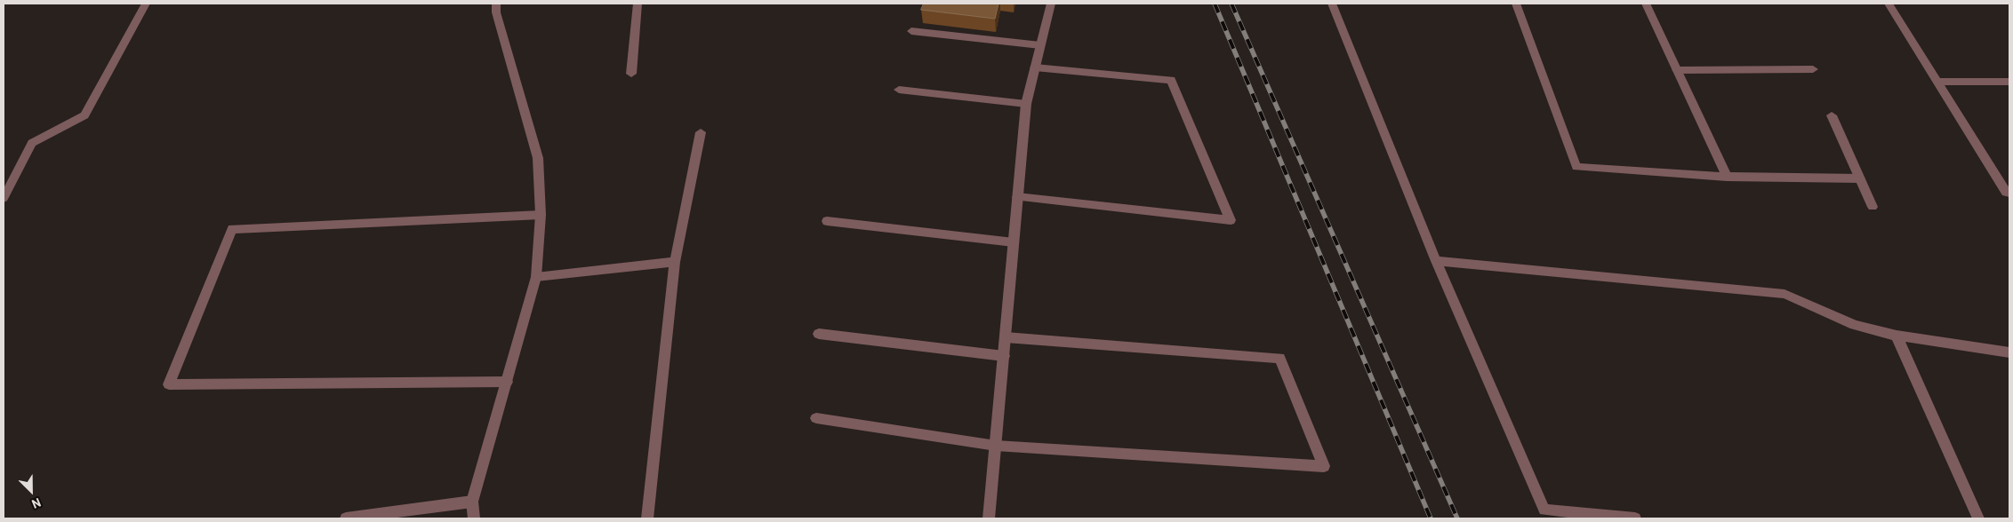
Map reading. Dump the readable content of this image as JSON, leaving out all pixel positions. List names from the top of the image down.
{
  "north": "bottom right"
}
